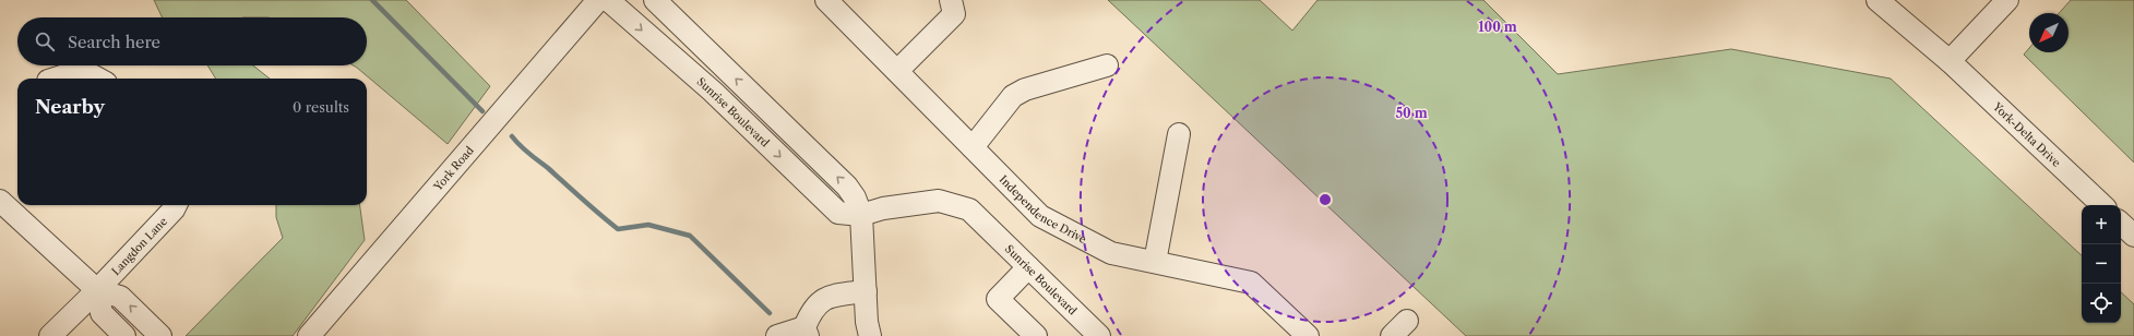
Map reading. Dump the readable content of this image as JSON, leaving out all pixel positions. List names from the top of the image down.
{
  "streets": {
    "street": [
      "Sunrise Boulevard",
      "York-Delta Drive",
      "York Road",
      "Independence Drive",
      "Langdon Lane"
    ]
  },
  "north": "bottom left",
  "page": {
    "search": "Search here",
    "heading": ["Nearby", "0 results"],
    "map_buttons": ["+", "−"]
  },
  "rings": ["100 m", "50 m"]
}
